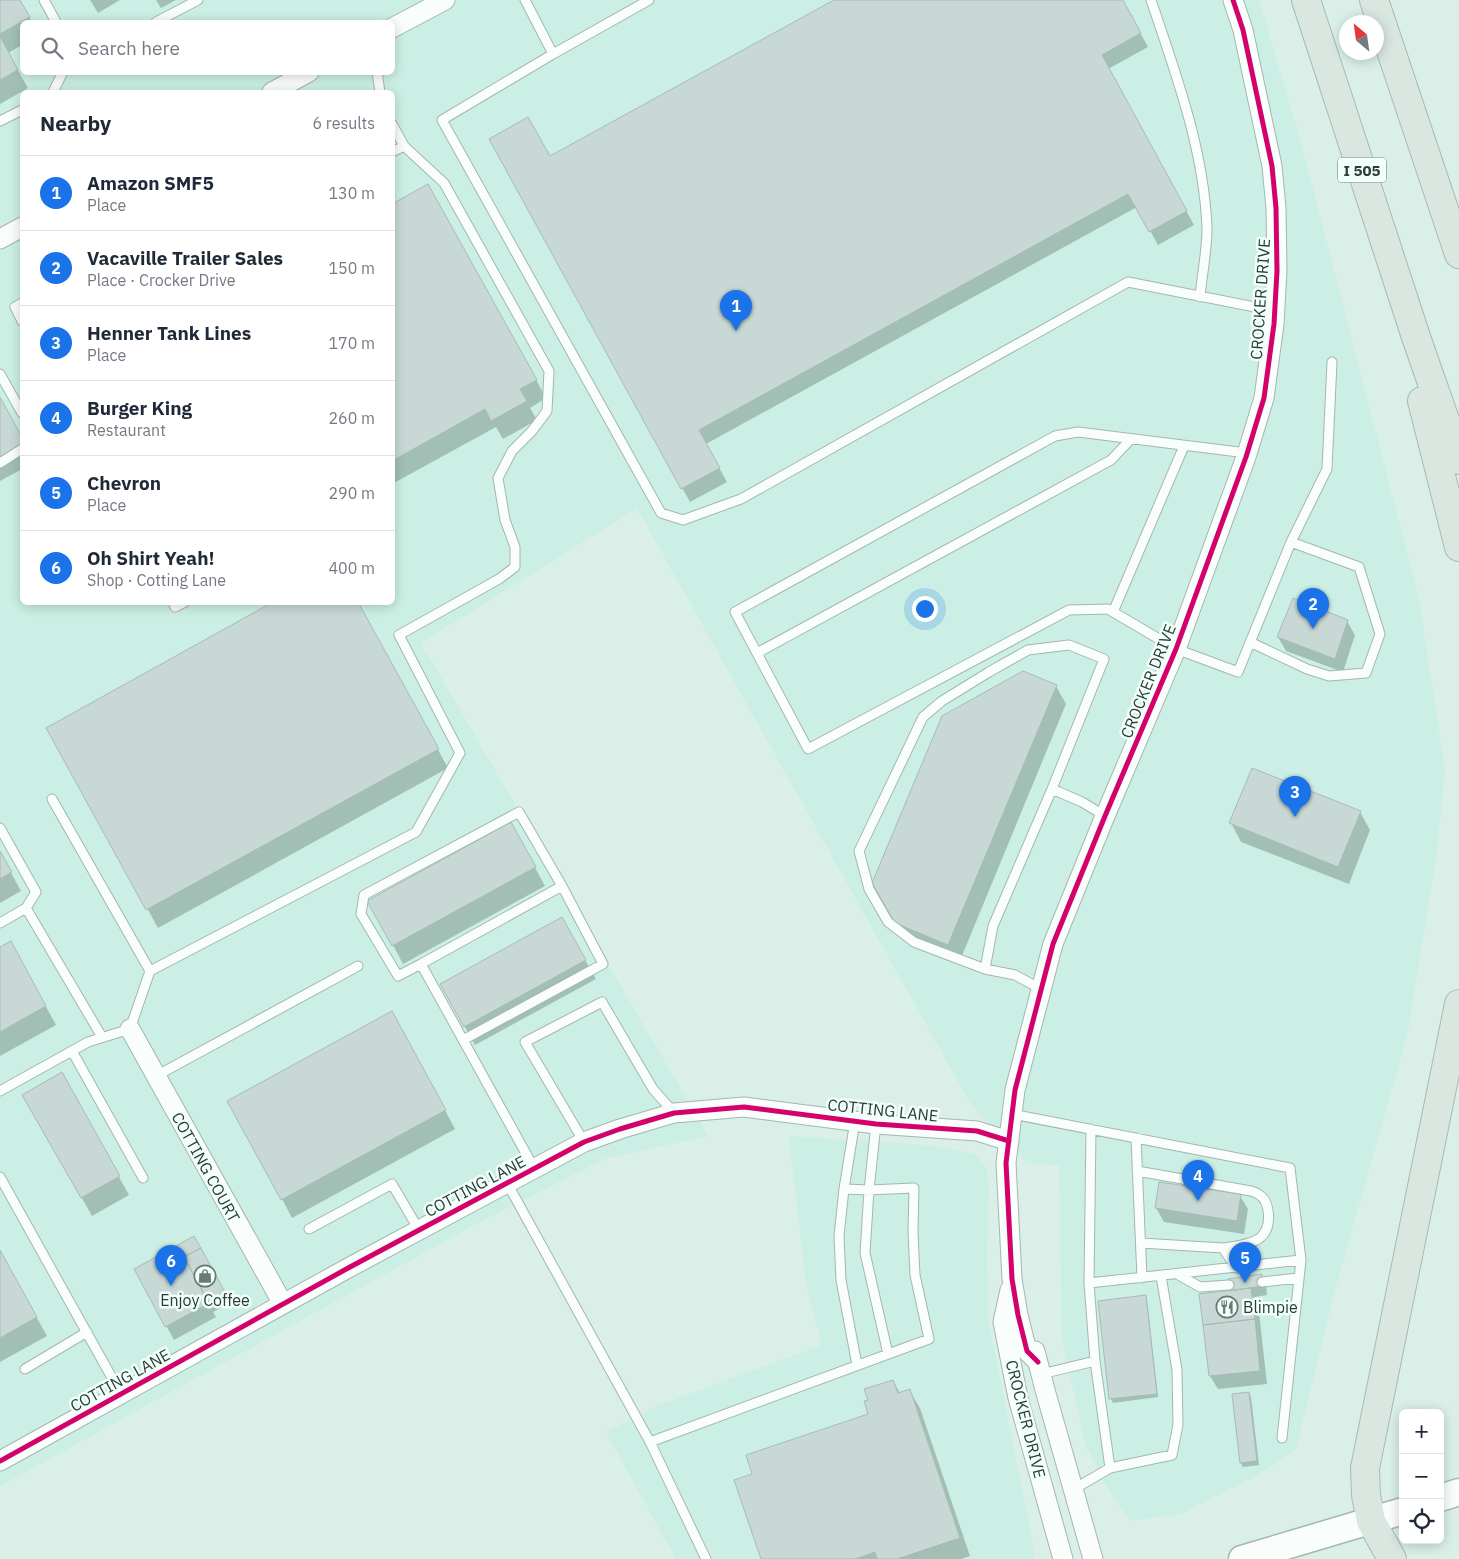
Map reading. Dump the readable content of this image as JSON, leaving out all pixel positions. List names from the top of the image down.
{
  "streets": {
    "highway": ["I 505"],
    "street": ["CROCKER DRIVE", "COTTING LANE", "COTTING COURT"]
  },
  "crossings": [
    ["CROCKER DRIVE", "COTTING LANE"],
    ["COTTING LANE", "COTTING COURT"]
  ],
  "places": {
    "shop": ["Enjoy Coffee"],
    "restaurant": ["Blimpie"]
  },
  "north": "top left",
  "page": {
    "search": "Search here",
    "heading": ["Nearby", "6 results"],
    "list": [
      {
        "mark": "1",
        "name": "Amazon SMF5",
        "note": "Place",
        "value": "130 m"
      },
      {
        "mark": "2",
        "name": "Vacaville Trailer Sales",
        "note": "Place · Crocker Drive",
        "value": "150 m"
      },
      {
        "mark": "3",
        "name": "Henner Tank Lines",
        "note": "Place",
        "value": "170 m"
      },
      {
        "mark": "4",
        "name": "Burger King",
        "note": "Restaurant",
        "value": "260 m"
      },
      {
        "mark": "5",
        "name": "Chevron",
        "note": "Place",
        "value": "290 m"
      },
      {
        "mark": "6",
        "name": "Oh Shirt Yeah!",
        "note": "Shop · Cotting Lane",
        "value": "400 m"
      }
    ],
    "pins": [
      "1",
      "2",
      "3",
      "4",
      "5",
      "6"
    ],
    "map_buttons": ["+", "−"]
  }
}
